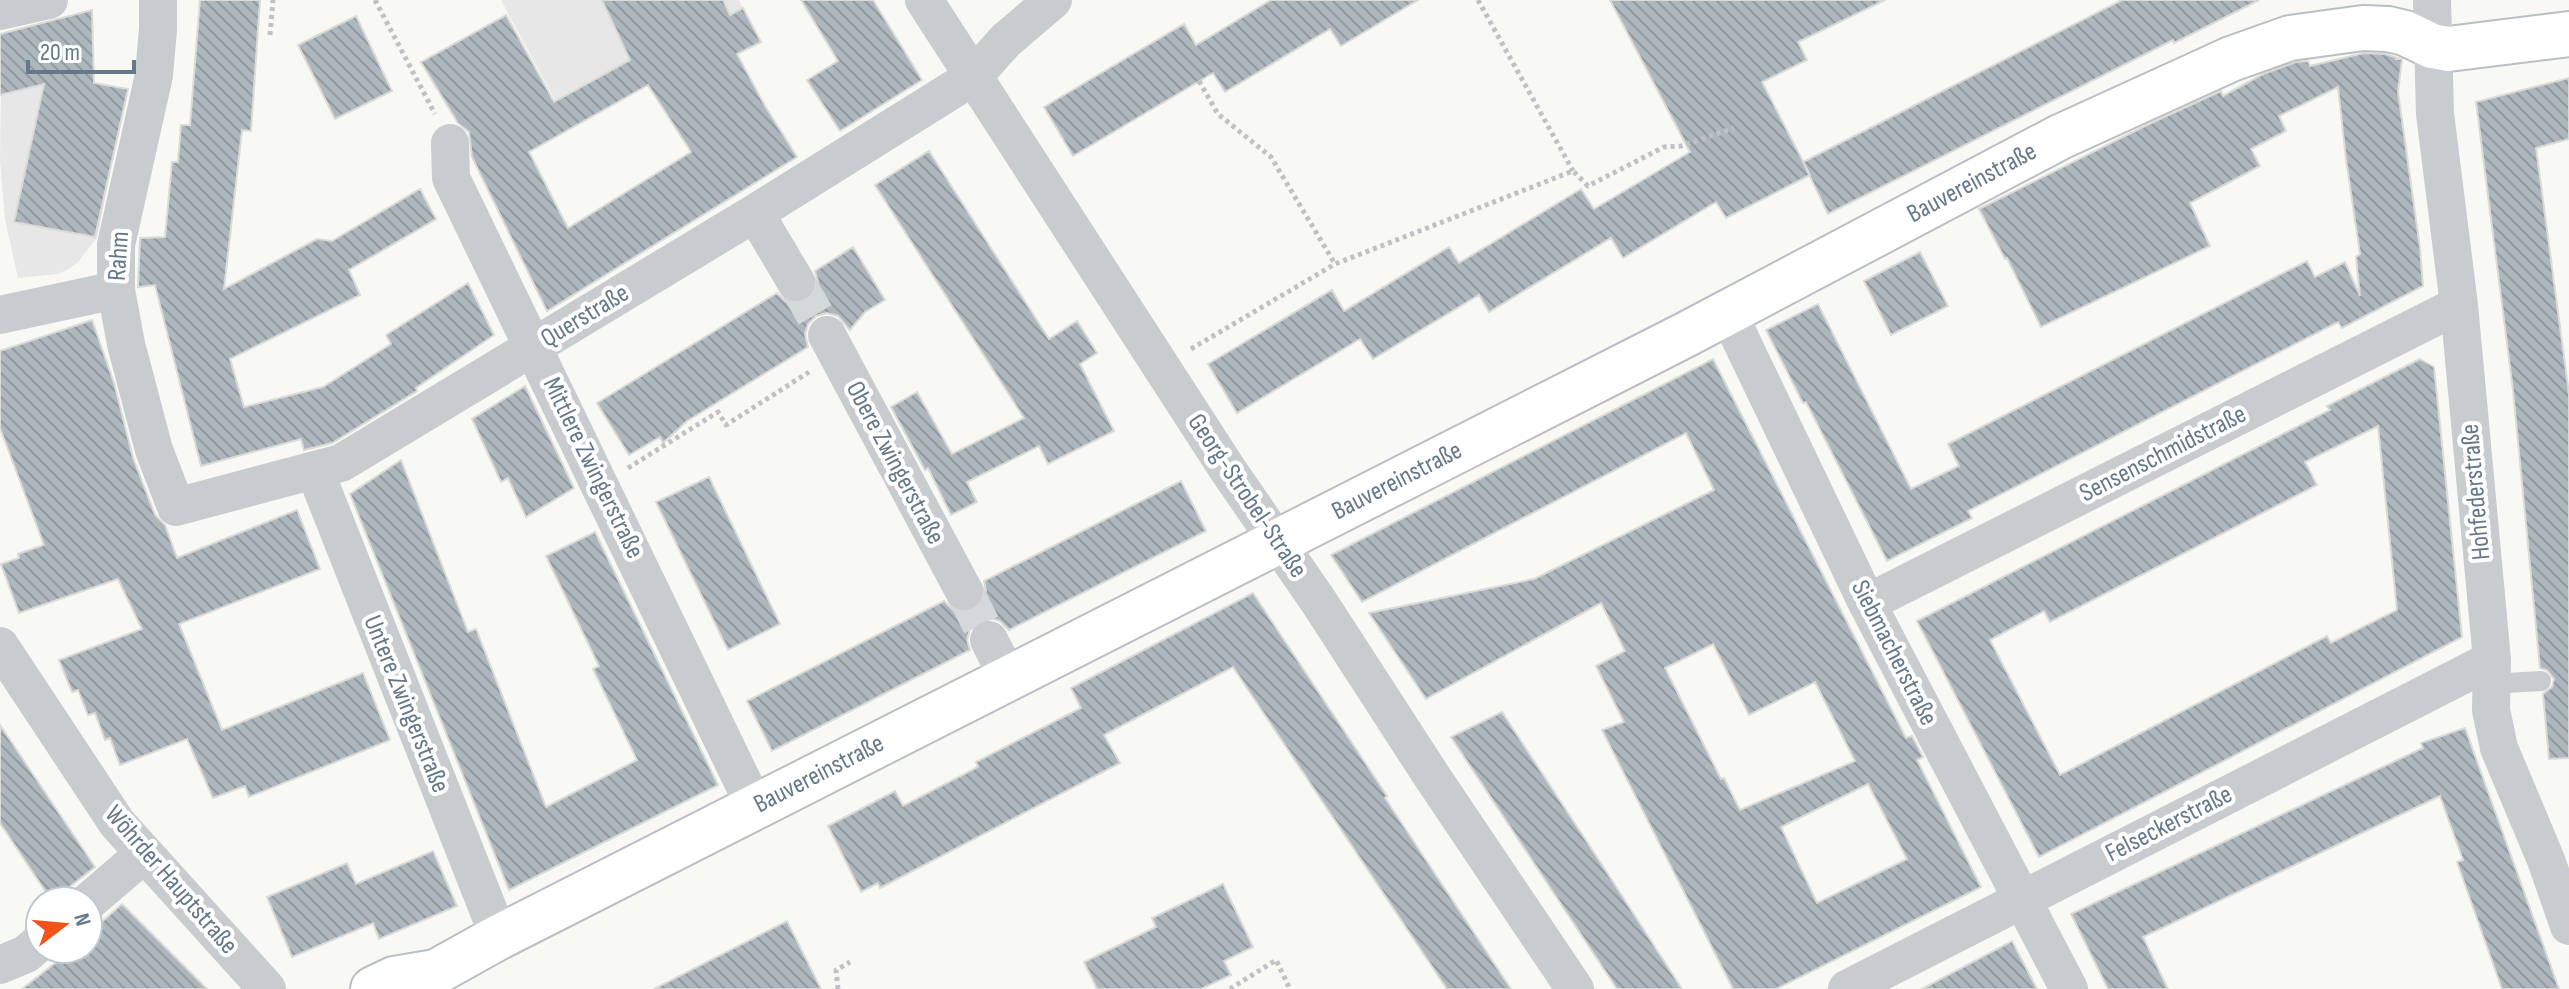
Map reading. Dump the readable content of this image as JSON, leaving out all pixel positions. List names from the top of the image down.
{
  "streets": {
    "street": [
      "Bauvereinstraße",
      "Rahm",
      "Querstraße",
      "Sensenschmidstraße",
      "Obere Zwingerstraße",
      "Mittlere Zwingerstraße",
      "Hohfederstraße",
      "Georg-Strobel-Straße",
      "Siebmacherstraße",
      "Untere Zwingerstraße",
      "Felseckerstraße",
      "Wöhrder Hauptstraße"
    ]
  },
  "crossings": [
    ["Bauvereinstraße", "Mittlere Zwingerstraße"],
    ["Bauvereinstraße", "Hohfederstraße"],
    ["Bauvereinstraße", "Georg-Strobel-Straße"],
    ["Bauvereinstraße", "Siebmacherstraße"],
    ["Bauvereinstraße", "Untere Zwingerstraße"],
    ["Rahm", "Querstraße"],
    ["Querstraße", "Mittlere Zwingerstraße"],
    ["Querstraße", "Georg-Strobel-Straße"],
    ["Querstraße", "Untere Zwingerstraße"],
    ["Sensenschmidstraße", "Hohfederstraße"],
    ["Sensenschmidstraße", "Siebmacherstraße"],
    ["Hohfederstraße", "Felseckerstraße"],
    ["Siebmacherstraße", "Felseckerstraße"]
  ],
  "scale_bar": "20 m",
  "north": "right"
}
